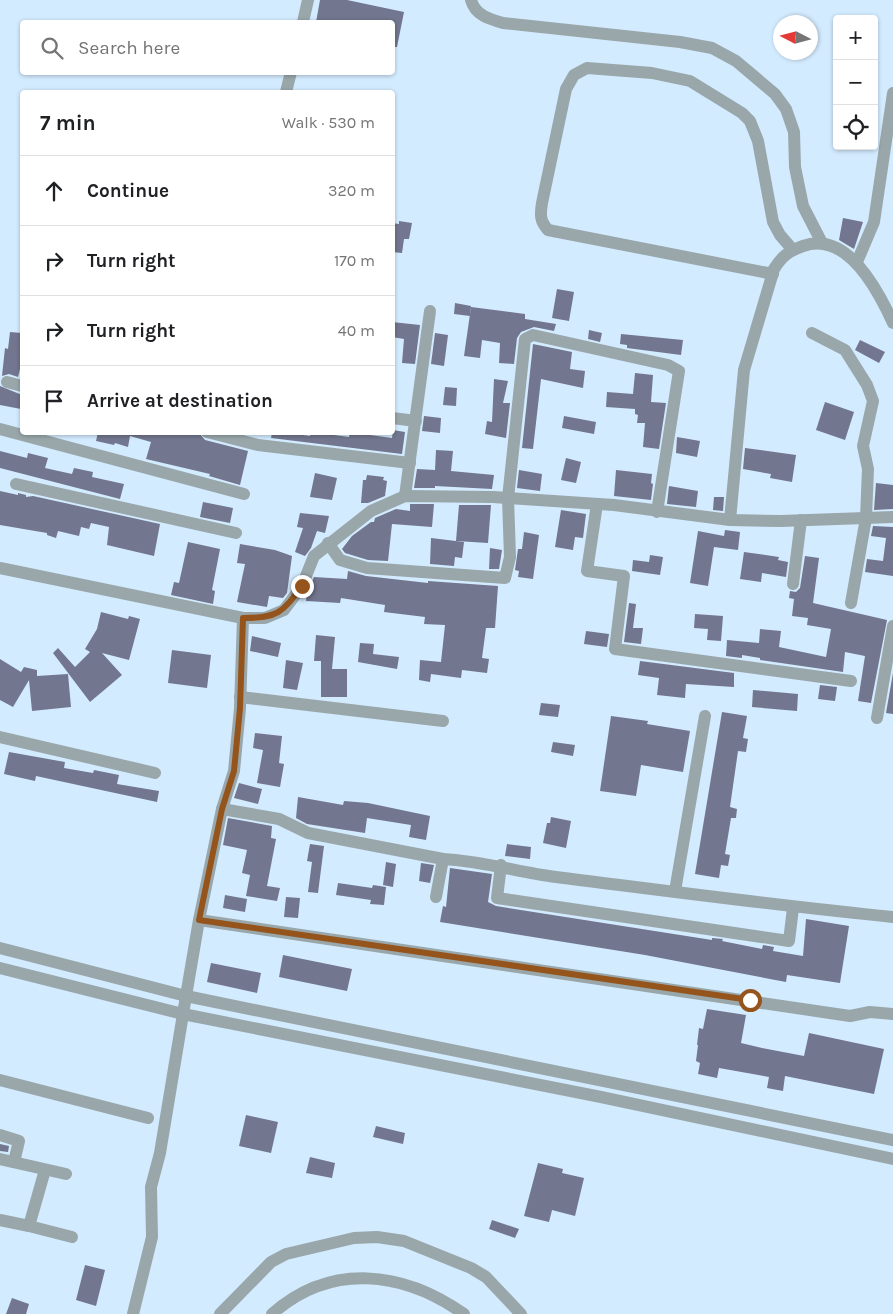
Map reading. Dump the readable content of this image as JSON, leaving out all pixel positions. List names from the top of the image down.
{
  "north": "left",
  "page": {
    "map_buttons": ["+", "−"],
    "search": "Search here",
    "heading": ["7 min", "Walk · 530 m"],
    "list": [
      ["Continue", "320 m"],
      ["Turn right", "170 m"],
      ["Turn right", "40 m"],
      "Arrive at destination"
    ]
  }
}
